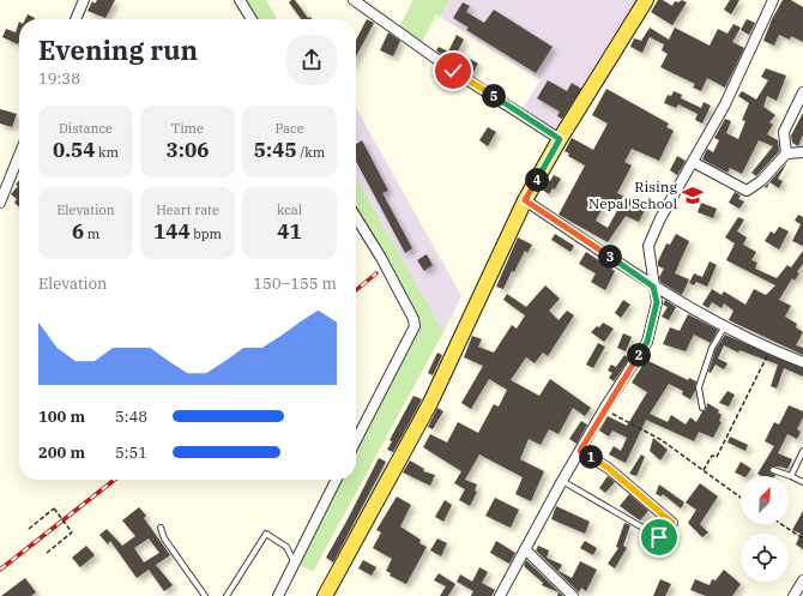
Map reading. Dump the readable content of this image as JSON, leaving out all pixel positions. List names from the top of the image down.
{
  "places": {
    "school or university": ["Rising Nepal School"]
  },
  "north": "top right",
  "page": {
    "heading": ["Evening run", "19:38"],
    "pins": [
      "5",
      "4",
      "3",
      "2",
      "1"
    ],
    "stats": [
      ["Distance", "0.54 km"],
      ["Time", "3:06"],
      ["Pace", "5:45 /km"],
      ["Elevation", "6 m"],
      ["Heart rate", "144 bpm"],
      ["kcal", "41"]
    ],
    "chart": ["Elevation", "150–155 m"],
    "list": [
      {
        "name": "100 m",
        "note": "5:48"
      },
      {
        "name": "200 m",
        "note": "5:51"
      }
    ]
  }
}
